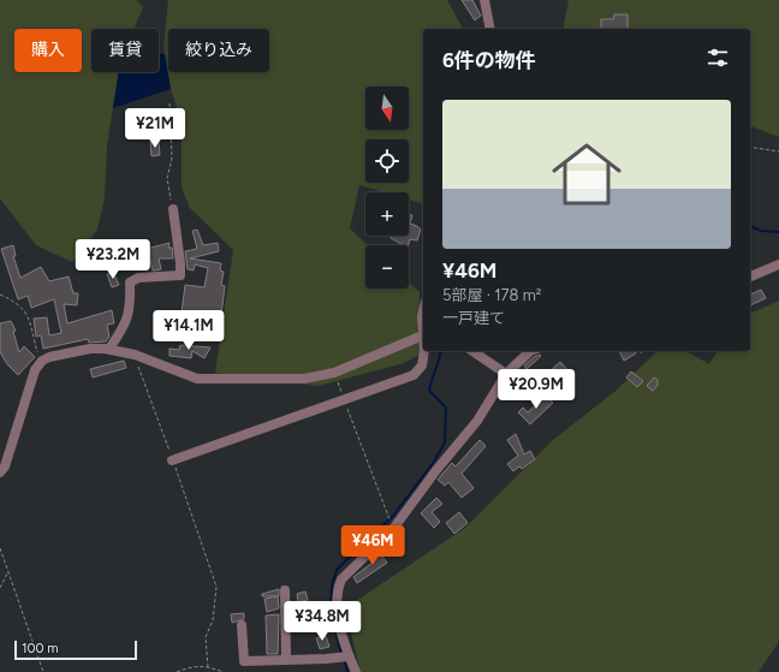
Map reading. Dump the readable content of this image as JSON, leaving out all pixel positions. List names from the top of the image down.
{
  "scale_bar": "100 m",
  "north": "bottom",
  "page": {
    "chip": ["購入", "賃貸", "絞り込み"],
    "heading": "6件の物件",
    "map_buttons": ["+", "−"],
    "list": [
      {
        "name": "¥46M",
        "note": "5部屋 · 178 m² · 一戸建て"
      }
    ],
    "price": [
      "¥21M",
      "¥23.2M",
      "¥14.1M",
      "¥20.9M",
      "¥46M",
      "¥34.8M"
    ],
    "scale": "100 m"
  }
}
